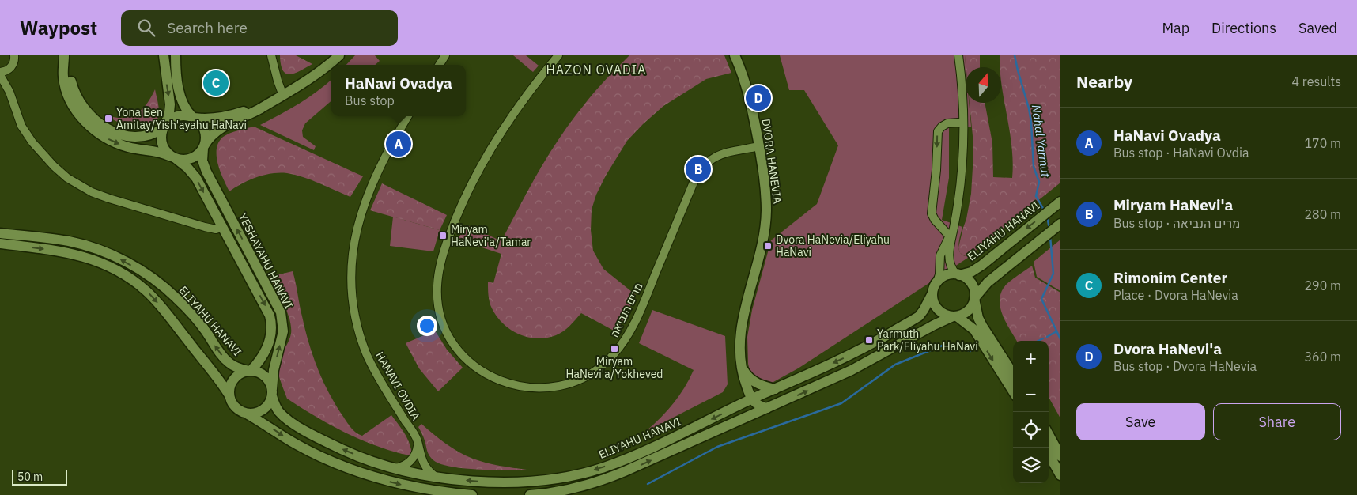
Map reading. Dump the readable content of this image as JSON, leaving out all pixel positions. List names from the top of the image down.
{
  "streets": {
    "main road": ["DVORA HANEVIA", "ELIYAHU HANAVI", "YESHAYAHU HANAVI"],
    "street": ["מרים הנביאה", "HANAVI OVDIA"]
  },
  "crossings": [
    ["DVORA HANEVIA", "ELIYAHU HANAVI"],
    ["DVORA HANEVIA", "מרים הנביאה"],
    ["ELIYAHU HANAVI", "YESHAYAHU HANAVI"],
    ["ELIYAHU HANAVI", "HANAVI OVDIA"]
  ],
  "districts": ["HAZON OVADIA"],
  "water": ["Nahal Yarmut"],
  "places": {
    "transit": [
      "Yona Ben Amitay/Yish'ayahu HaNavi",
      "Miryam HaNevi'a/Tamar",
      "Dvora HaNevia/Eliyahu HaNavi",
      "Yarmuth Park/Eliyahu HaNavi",
      "Miryam HaNevi'a/Yokheved"
    ]
  },
  "scale_bar": "50 m",
  "north": "top",
  "page": {
    "header": "Waypost",
    "search": "Search here",
    "nav": ["Map", "Directions", "Saved"],
    "heading": ["Nearby", "4 results"],
    "popup": ["HaNavi Ovadya", "Bus stop"],
    "pins": [
      "C",
      "D",
      "A",
      "B"
    ],
    "list": [
      {
        "mark": "A",
        "name": "HaNavi Ovadya",
        "note": "Bus stop · HaNavi Ovdia",
        "value": "170 m"
      },
      {
        "mark": "B",
        "name": "Miryam HaNevi'a",
        "note": "Bus stop · מרים הנביאה",
        "value": "280 m"
      },
      {
        "mark": "C",
        "name": "Rimonim Center",
        "note": "Place · Dvora HaNevia",
        "value": "290 m"
      },
      {
        "mark": "D",
        "name": "Dvora HaNevi'a",
        "note": "Bus stop · Dvora HaNevia",
        "value": "360 m"
      }
    ],
    "map_buttons": ["+", "−"],
    "buttons": ["Save", "Share"],
    "scale": "50 m"
  }
}
